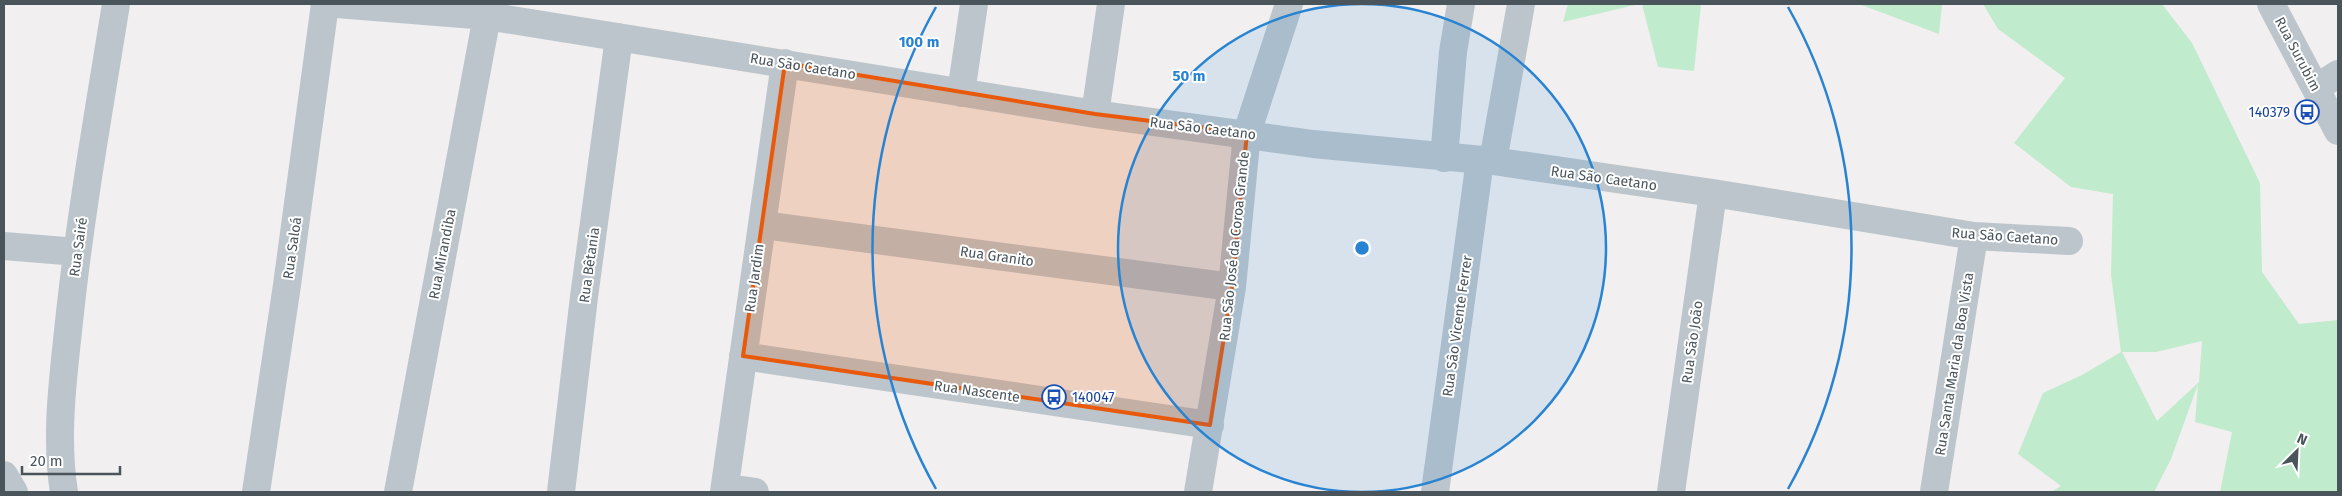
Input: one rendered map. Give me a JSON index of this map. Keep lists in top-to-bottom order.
{
  "streets": {
    "street": [
      "Rua Surubim",
      "Rua São Caetano",
      "Rua São José da Coroa Grande",
      "Rua Sairé",
      "Rua Saloá",
      "Rua Mirandiba",
      "Rua Granito",
      "Rua Bêtania",
      "Rua Jardim",
      "Rua Sâo Vicente Ferrer",
      "Rua São João",
      "Rua Santa Maria da Boa Vista",
      "Rua Nascente"
    ]
  },
  "crossings": [
    ["Rua São Caetano", "Rua São José da Coroa Grande"],
    ["Rua São Caetano", "Rua Mirandiba"],
    ["Rua São Caetano", "Rua Bêtania"],
    ["Rua São Caetano", "Rua Jardim"],
    ["Rua São Caetano", "Rua Sâo Vicente Ferrer"],
    ["Rua São Caetano", "Rua São João"],
    ["Rua São Caetano", "Rua Santa Maria da Boa Vista"],
    ["Rua São José da Coroa Grande", "Rua Granito"],
    ["Rua São José da Coroa Grande", "Rua Nascente"],
    ["Rua Granito", "Rua Jardim"],
    ["Rua Jardim", "Rua Nascente"]
  ],
  "places": {
    "bus stop": ["140379", "140047"]
  },
  "scale_bar": "20 m",
  "north": "top right",
  "rings": ["100 m", "50 m"]
}
